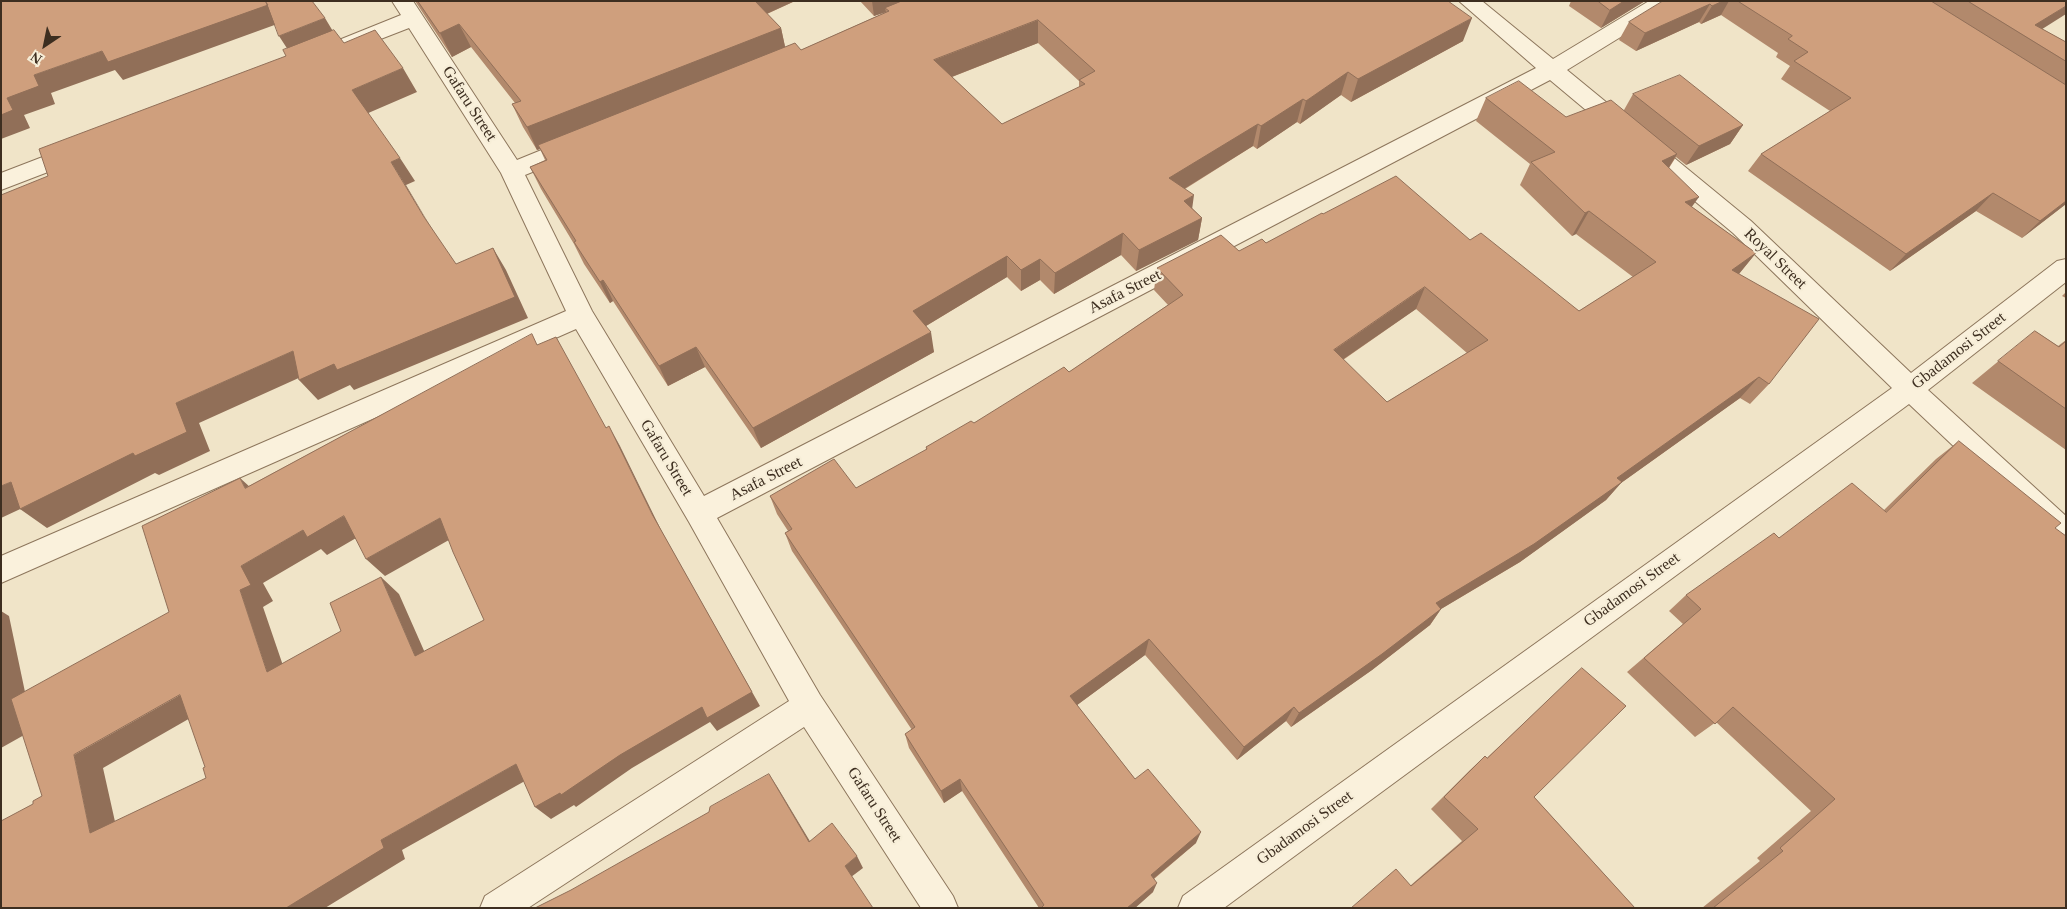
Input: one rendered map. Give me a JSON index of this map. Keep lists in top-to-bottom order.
{
  "streets": {
    "street": [
      "Gafaru Street",
      "Royal Street",
      "Asafa Street",
      "Gbadamosi Street"
    ]
  },
  "crossings": [
    ["Gafaru Street", "Asafa Street"],
    ["Royal Street", "Asafa Street"],
    ["Royal Street", "Gbadamosi Street"]
  ],
  "north": "bottom left"
}
